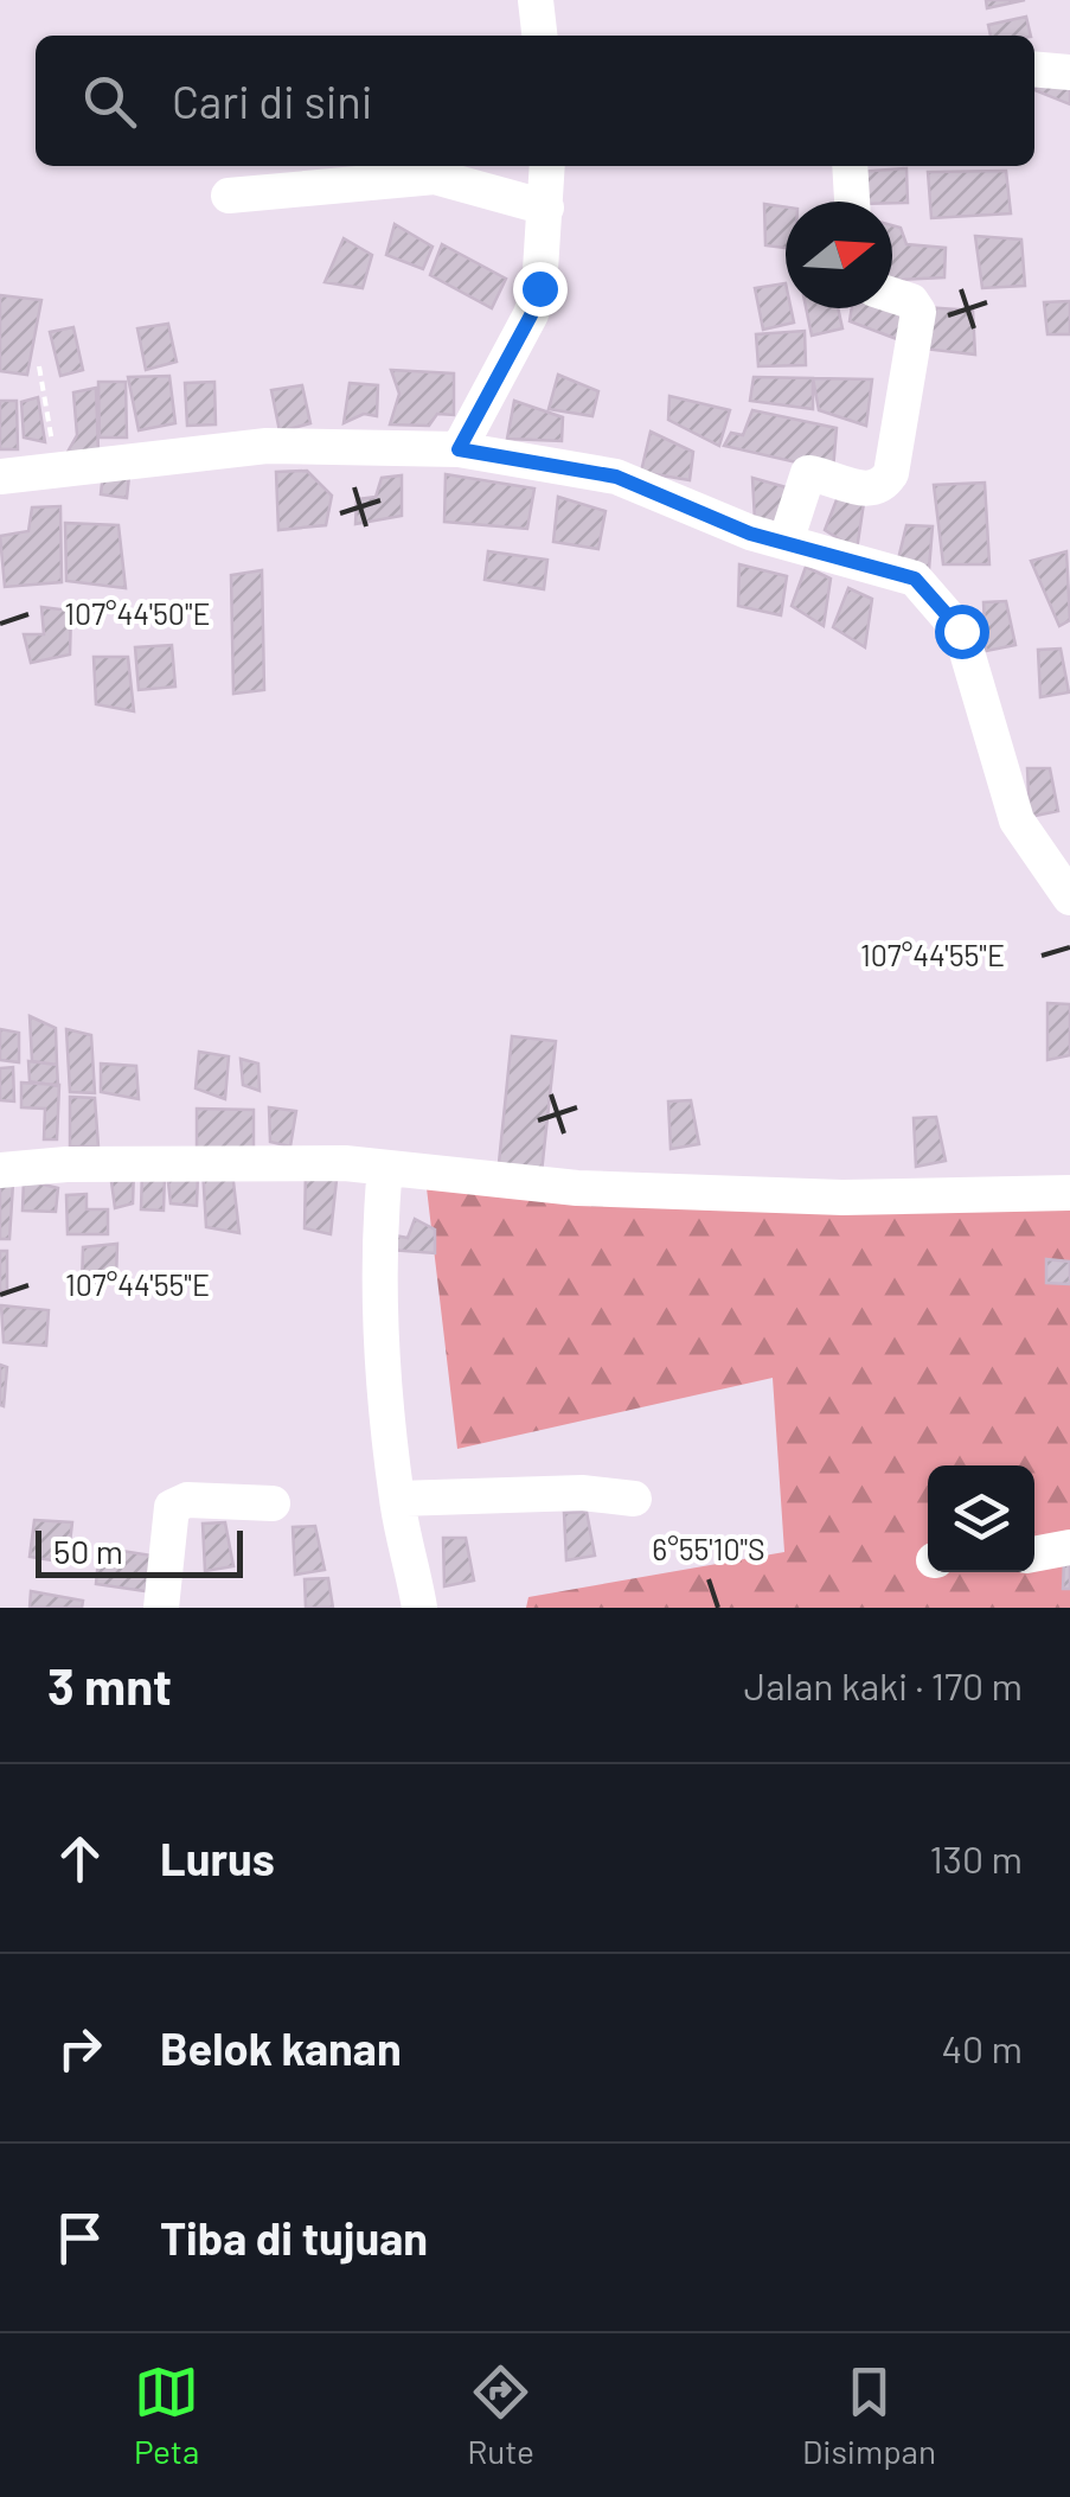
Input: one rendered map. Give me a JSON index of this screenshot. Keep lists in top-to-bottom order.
{
  "scale_bar": "50 m",
  "north": "right",
  "page": {
    "search": "Cari di sini",
    "scale": "50 m",
    "heading": ["3 mnt", "Jalan kaki · 170 m"],
    "list": [
      ["Lurus", "130 m"],
      ["Belok kanan", "40 m"],
      "Tiba di tujuan"
    ],
    "nav": ["Peta", "Rute", "Disimpan"]
  },
  "coordinates": ["107°44'50\"E", "107°44'55\"E", "6°55'10\"S"]
}
